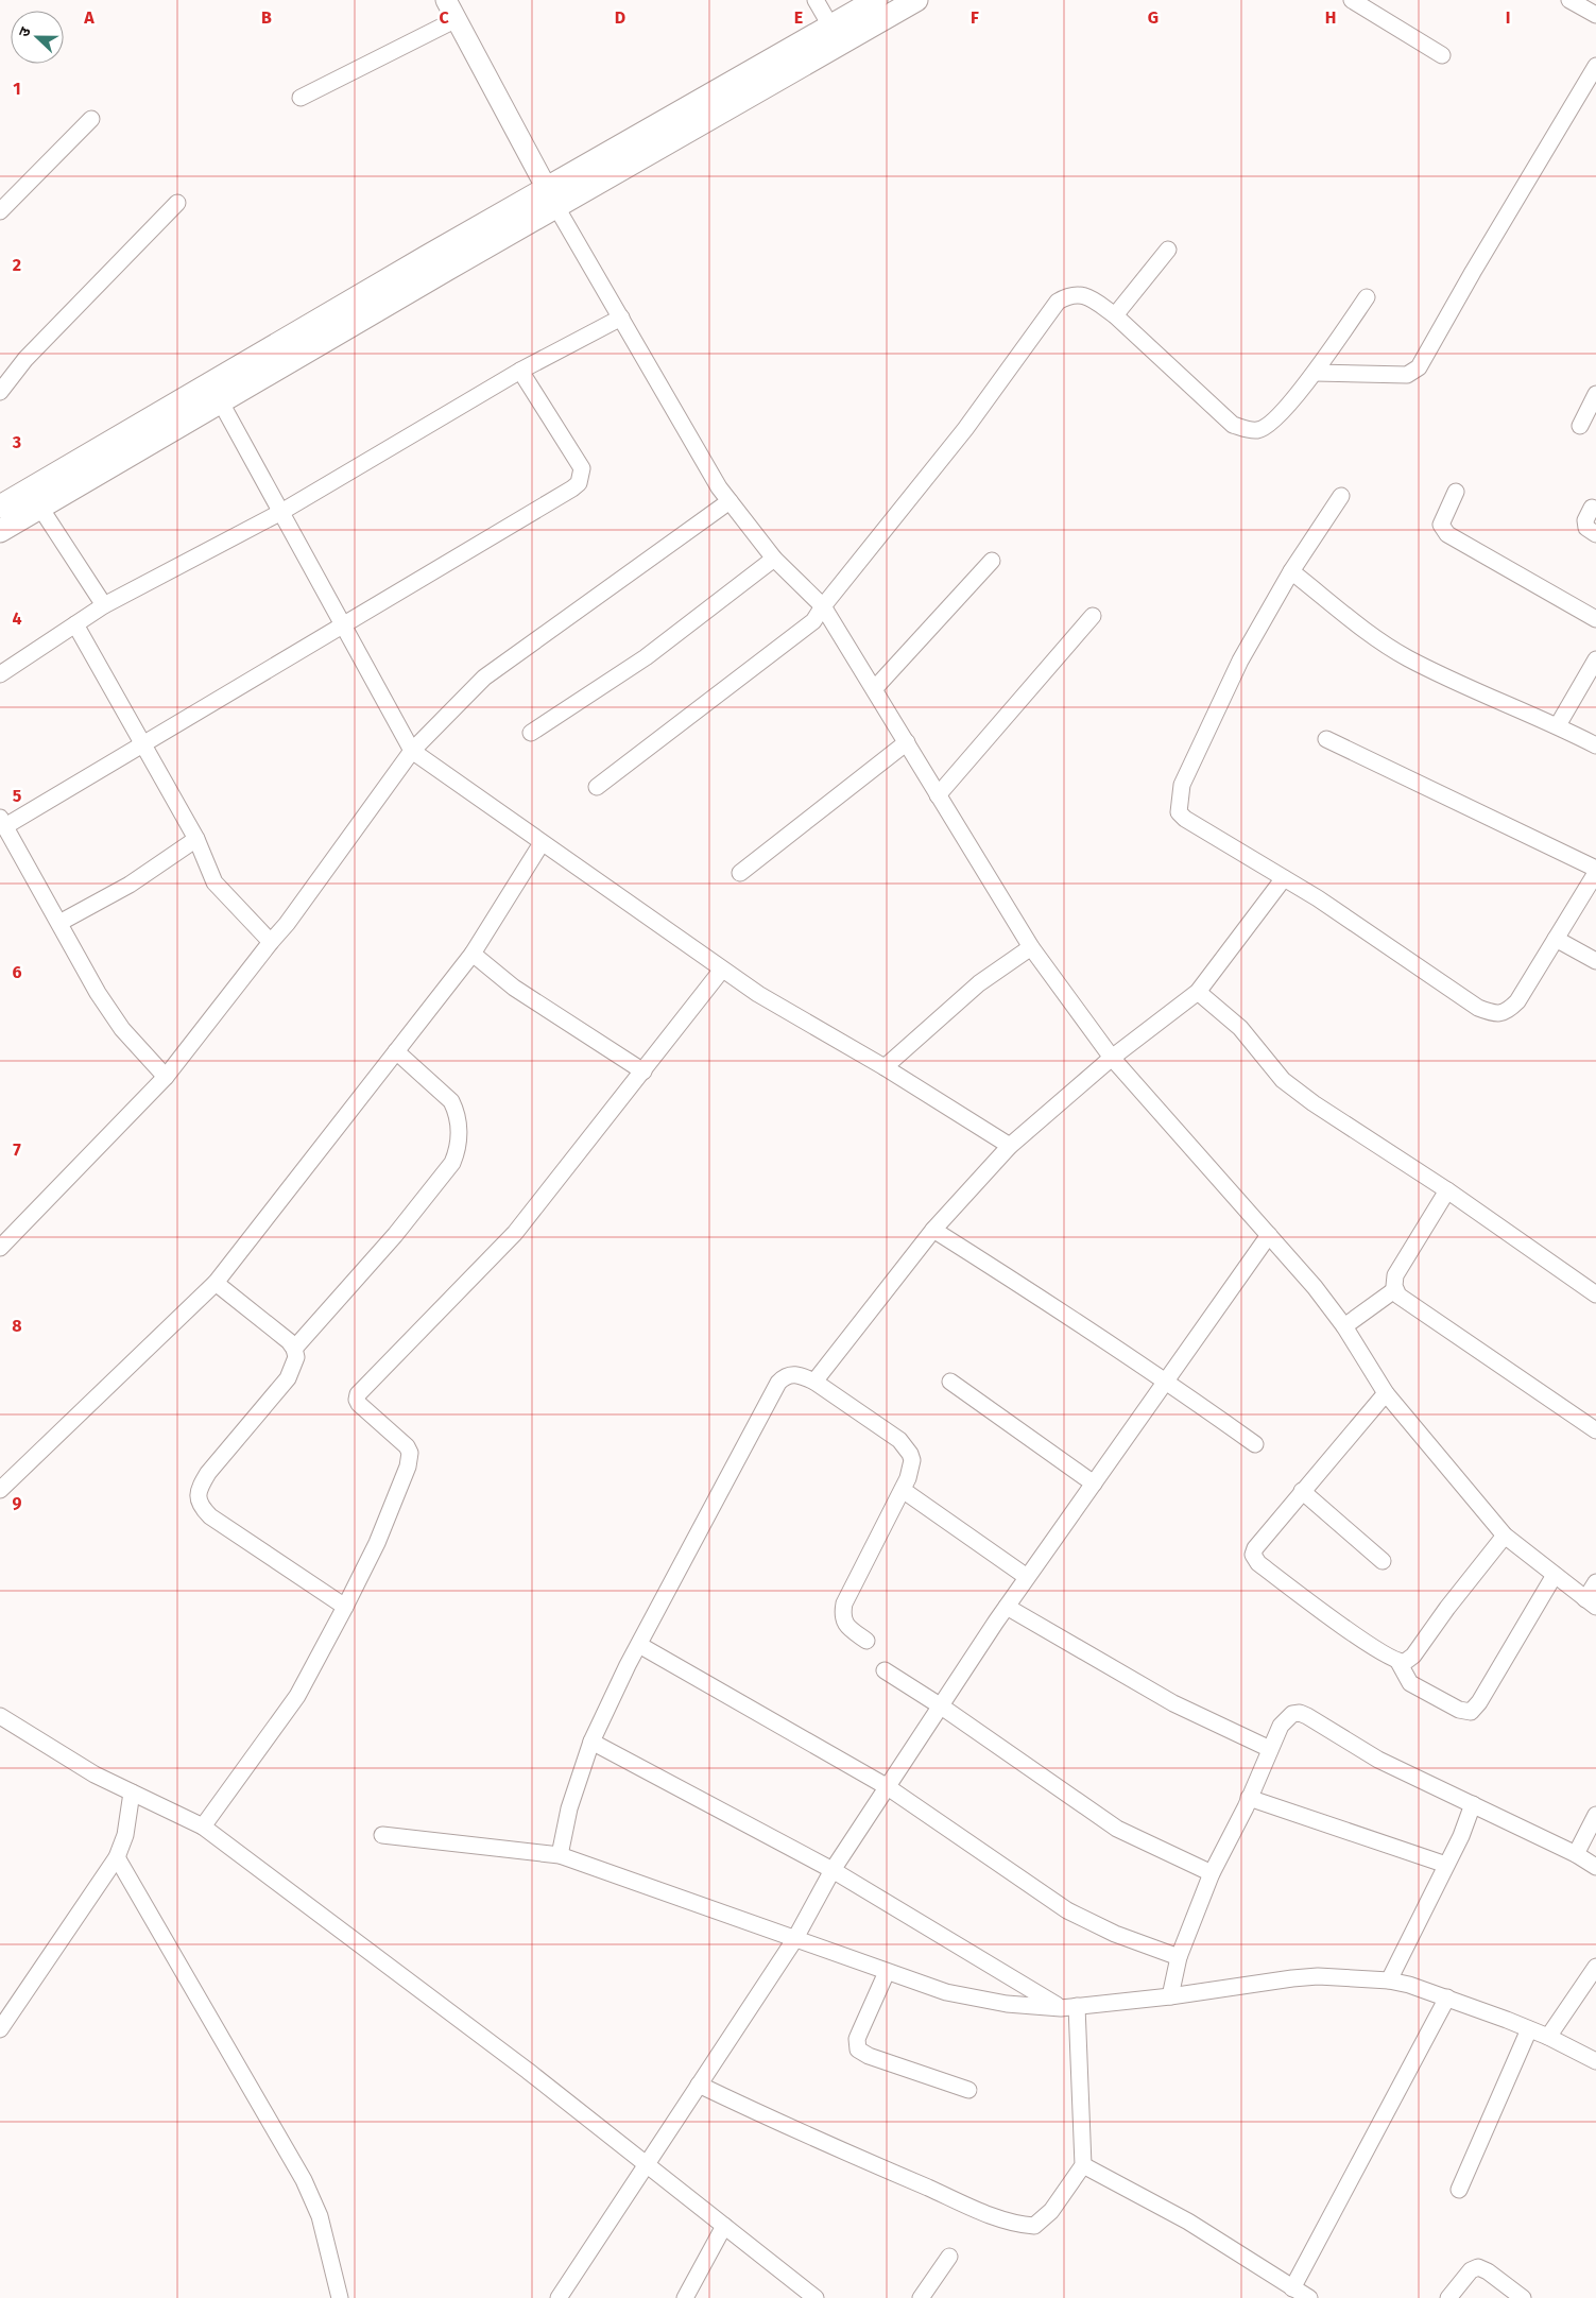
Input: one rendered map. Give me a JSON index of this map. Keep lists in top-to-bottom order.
{
  "north": "left",
  "grid": {
    "columns": [
      "A",
      "B",
      "C",
      "D",
      "E",
      "F",
      "G",
      "H",
      "I"
    ],
    "rows": [
      "1",
      "2",
      "3",
      "4",
      "5",
      "6",
      "7",
      "8",
      "9"
    ]
  }
}
